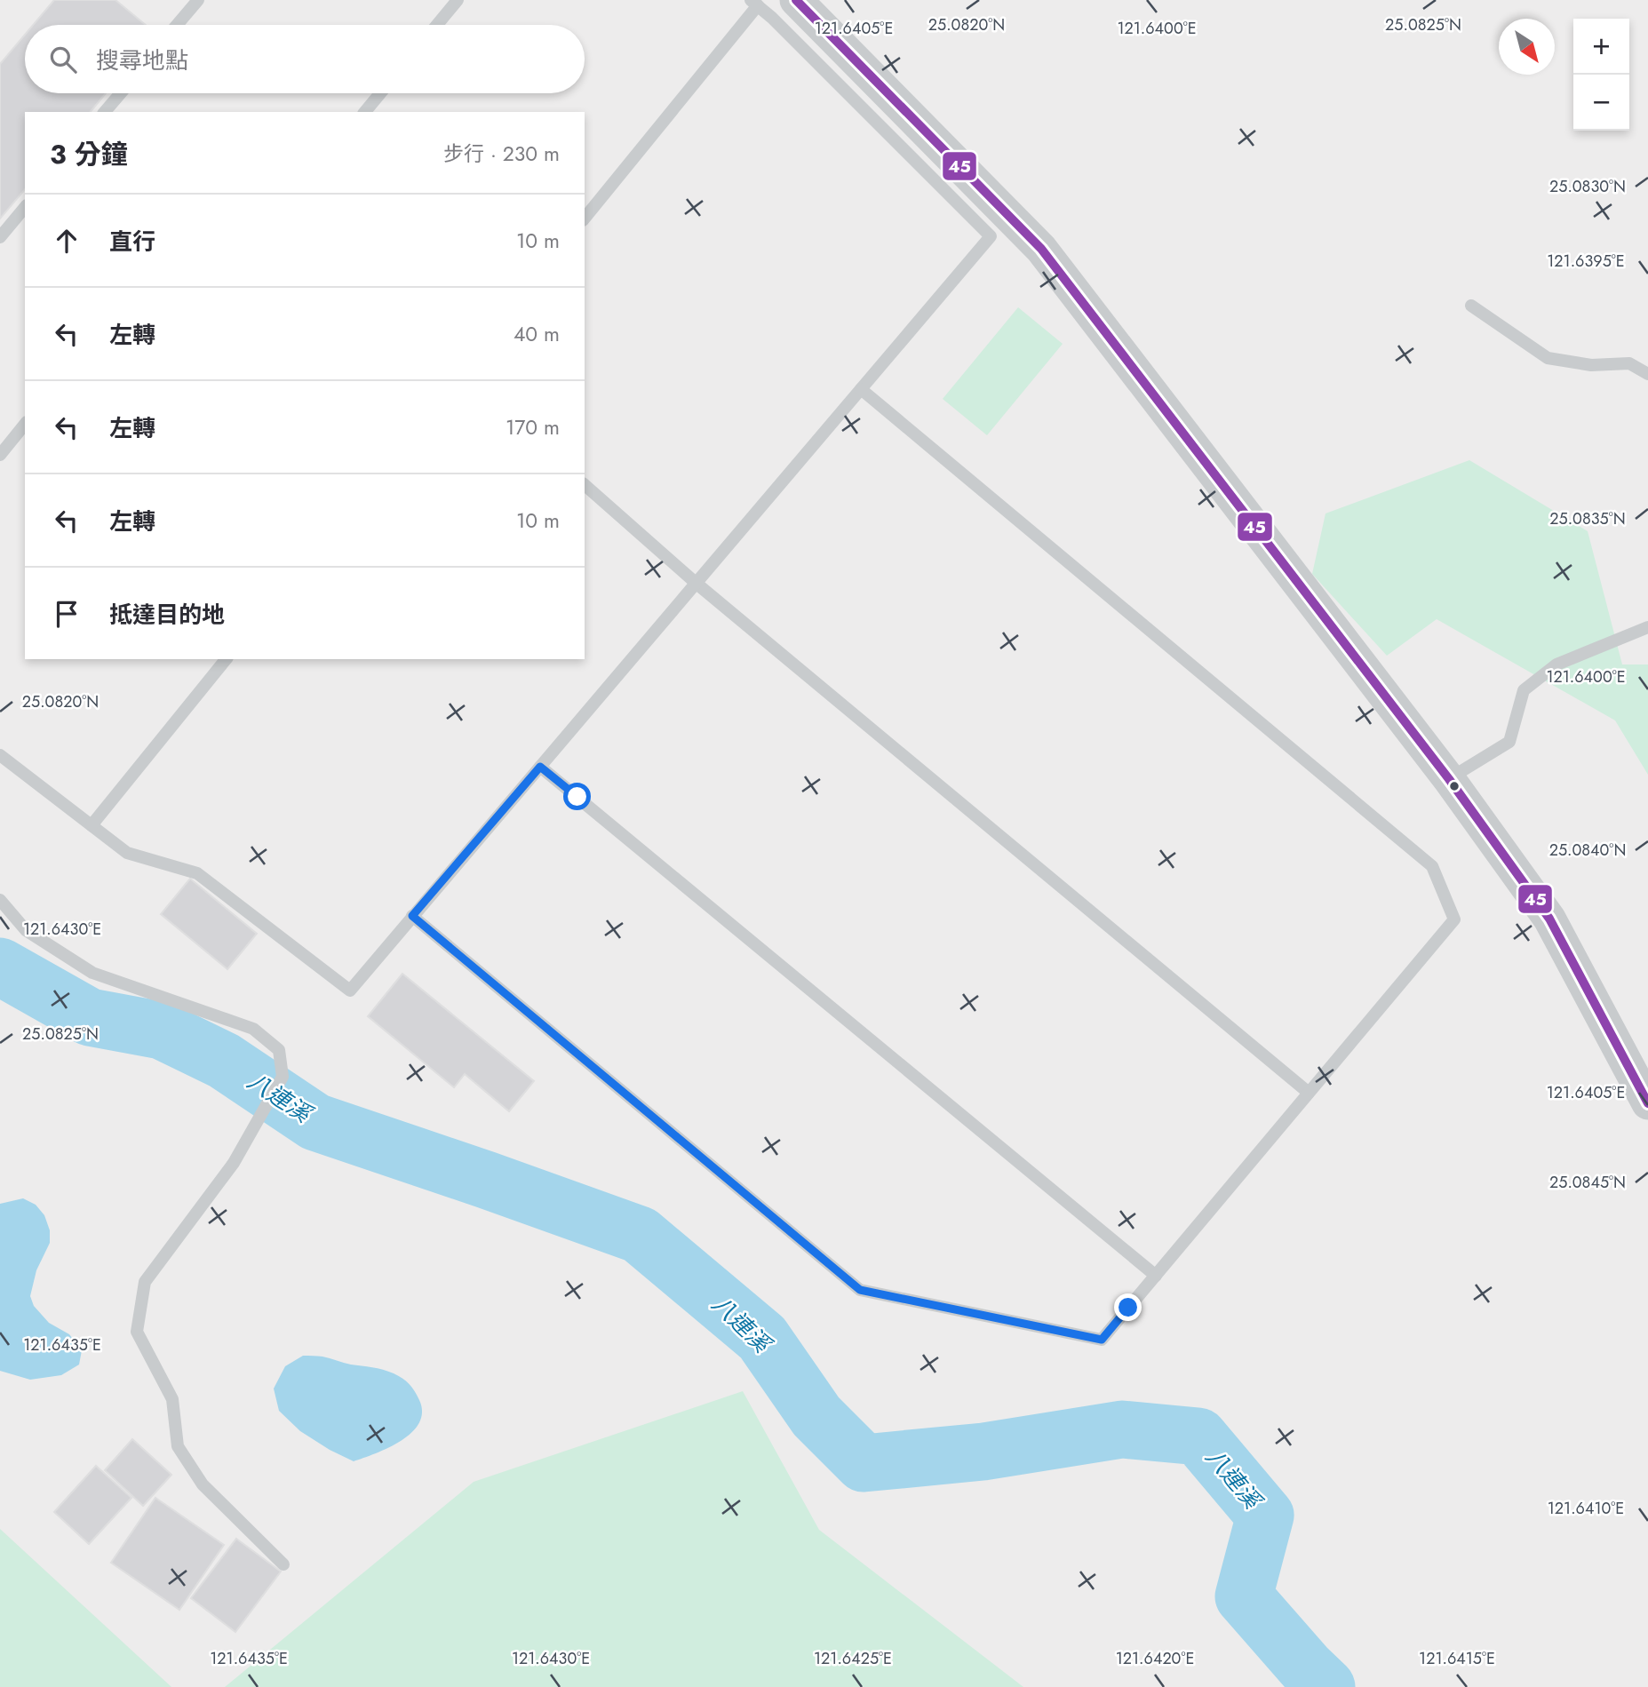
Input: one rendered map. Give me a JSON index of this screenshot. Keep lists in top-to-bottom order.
{
  "water": ["八連溪"],
  "lines": ["transit line 45"],
  "north": "bottom right",
  "page": {
    "map_buttons": ["+", "−"],
    "search": "搜尋地點",
    "heading": ["3 分鐘", "步行 · 230 m"],
    "list": [
      ["直行", "10 m"],
      ["左轉", "40 m"],
      ["左轉", "170 m"],
      ["左轉", "10 m"],
      "抵達目的地"
    ]
  },
  "coordinates": [
    "25.0820°N",
    "25.0825°N",
    "121.6405°E",
    "121.6400°E",
    "25.0830°N",
    "121.6395°E",
    "25.0835°N",
    "25.0840°N",
    "121.6430°E",
    "25.0845°N",
    "121.6435°E",
    "121.6410°E",
    "121.6425°E",
    "121.6420°E",
    "121.6415°E"
  ]
}
